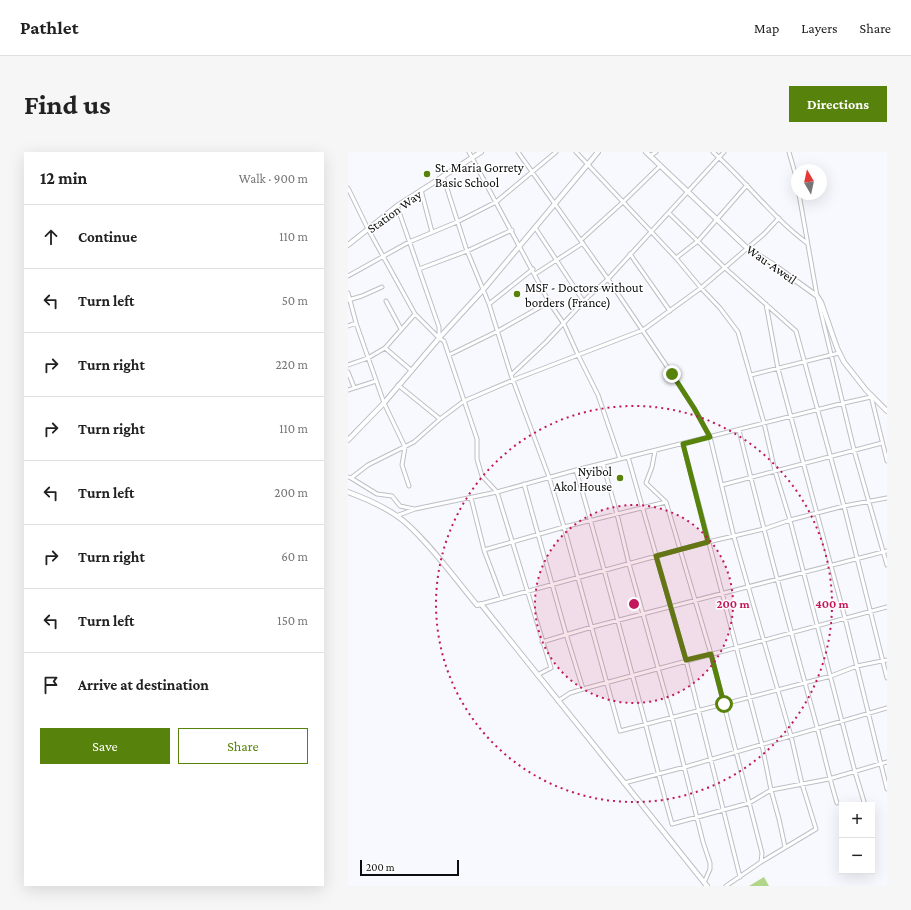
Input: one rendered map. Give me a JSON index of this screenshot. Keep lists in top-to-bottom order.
{
  "streets": {
    "street": ["Station Way", "Wau-Aweil"]
  },
  "places": ["St. Maria Gorrety Basic School", "MSF - Doctors without borders (France)", "Nyibol Akol House"],
  "scale_bar": "200 m",
  "north": "top",
  "page": {
    "header": "Pathlet",
    "nav": ["Map", "Layers", "Share"],
    "buttons": [
      "Directions",
      ["Save", "Share"]
    ],
    "title": "Find us",
    "heading": ["12 min", "Walk · 900 m"],
    "list": [
      ["Continue", "110 m"],
      ["Turn left", "50 m"],
      ["Turn right", "220 m"],
      ["Turn right", "110 m"],
      ["Turn left", "200 m"],
      ["Turn right", "60 m"],
      ["Turn left", "150 m"],
      "Arrive at destination"
    ],
    "map_buttons": ["+", "−"],
    "scale": "200 m"
  },
  "rings": ["200 m", "400 m"]
}
